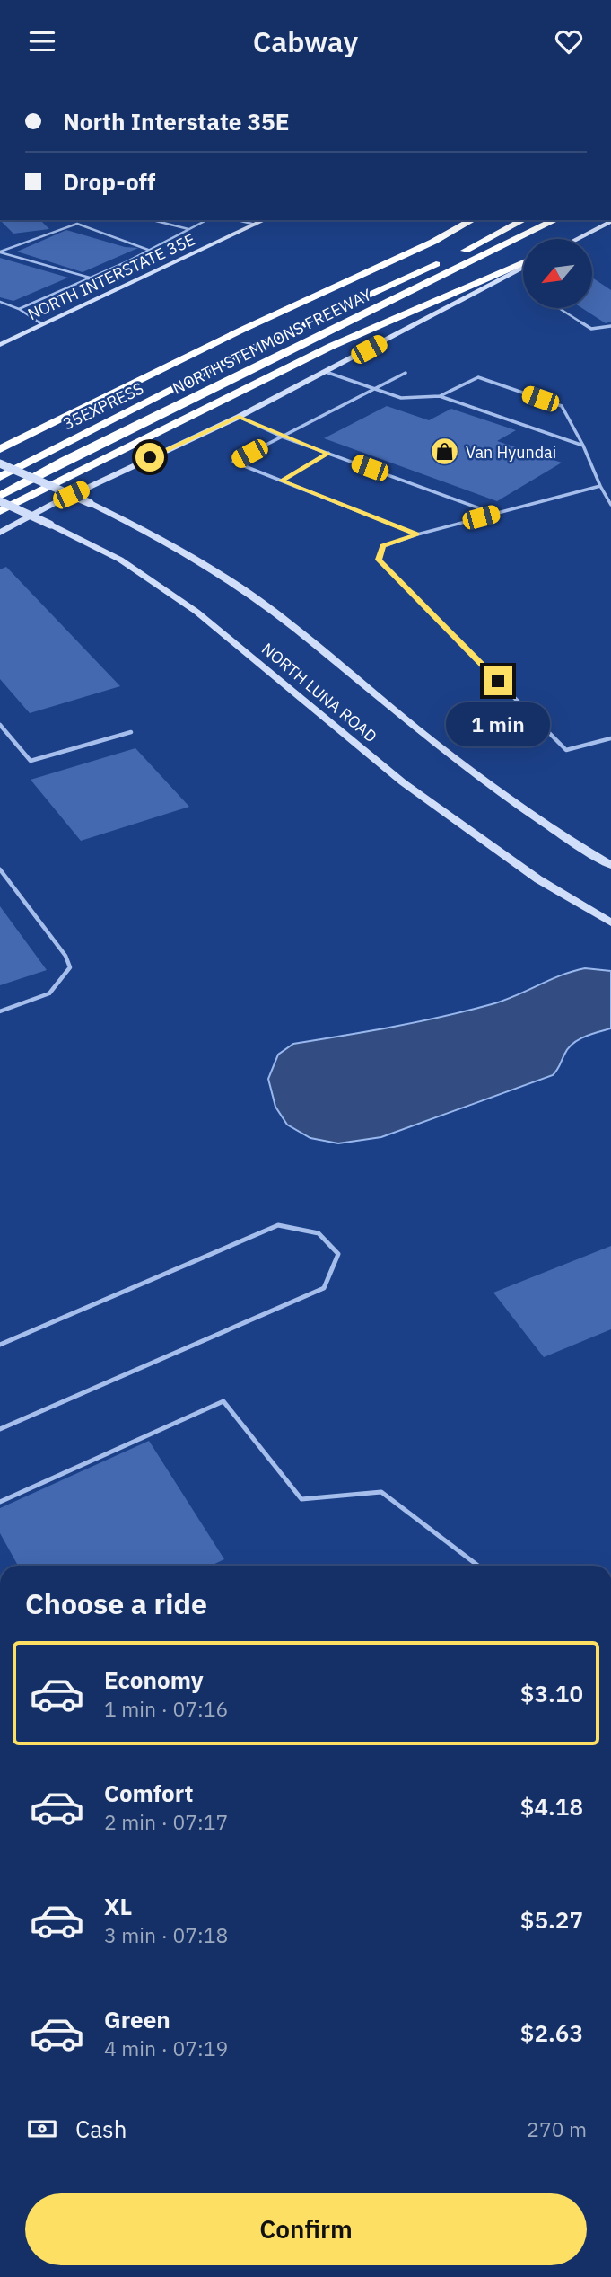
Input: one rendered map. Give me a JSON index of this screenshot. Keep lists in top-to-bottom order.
{
  "streets": {
    "highway": ["NORTH STEMMONS FREEWAY", "35EXPRESS"],
    "main road": ["NORTH INTERSTATE 35E", "NORTH LUNA ROAD"]
  },
  "places": {
    "shop": ["Van Hyundai"]
  },
  "north": "bottom left",
  "page": {
    "header": "Cabway",
    "banner": ["North Interstate 35E", "Drop-off"],
    "bubble": "1 min",
    "heading": "Choose a ride",
    "list": [
      {
        "name": "Economy",
        "note": "1 min · 07:16",
        "value": "$3.10"
      },
      {
        "name": "Comfort",
        "note": "2 min · 07:17",
        "value": "$4.18"
      },
      {
        "name": "XL",
        "note": "3 min · 07:18",
        "value": "$5.27"
      },
      {
        "name": "Green",
        "note": "4 min · 07:19",
        "value": "$2.63"
      }
    ],
    "pay": ["Cash", "270 m"],
    "buttons": "Confirm"
  }
}
